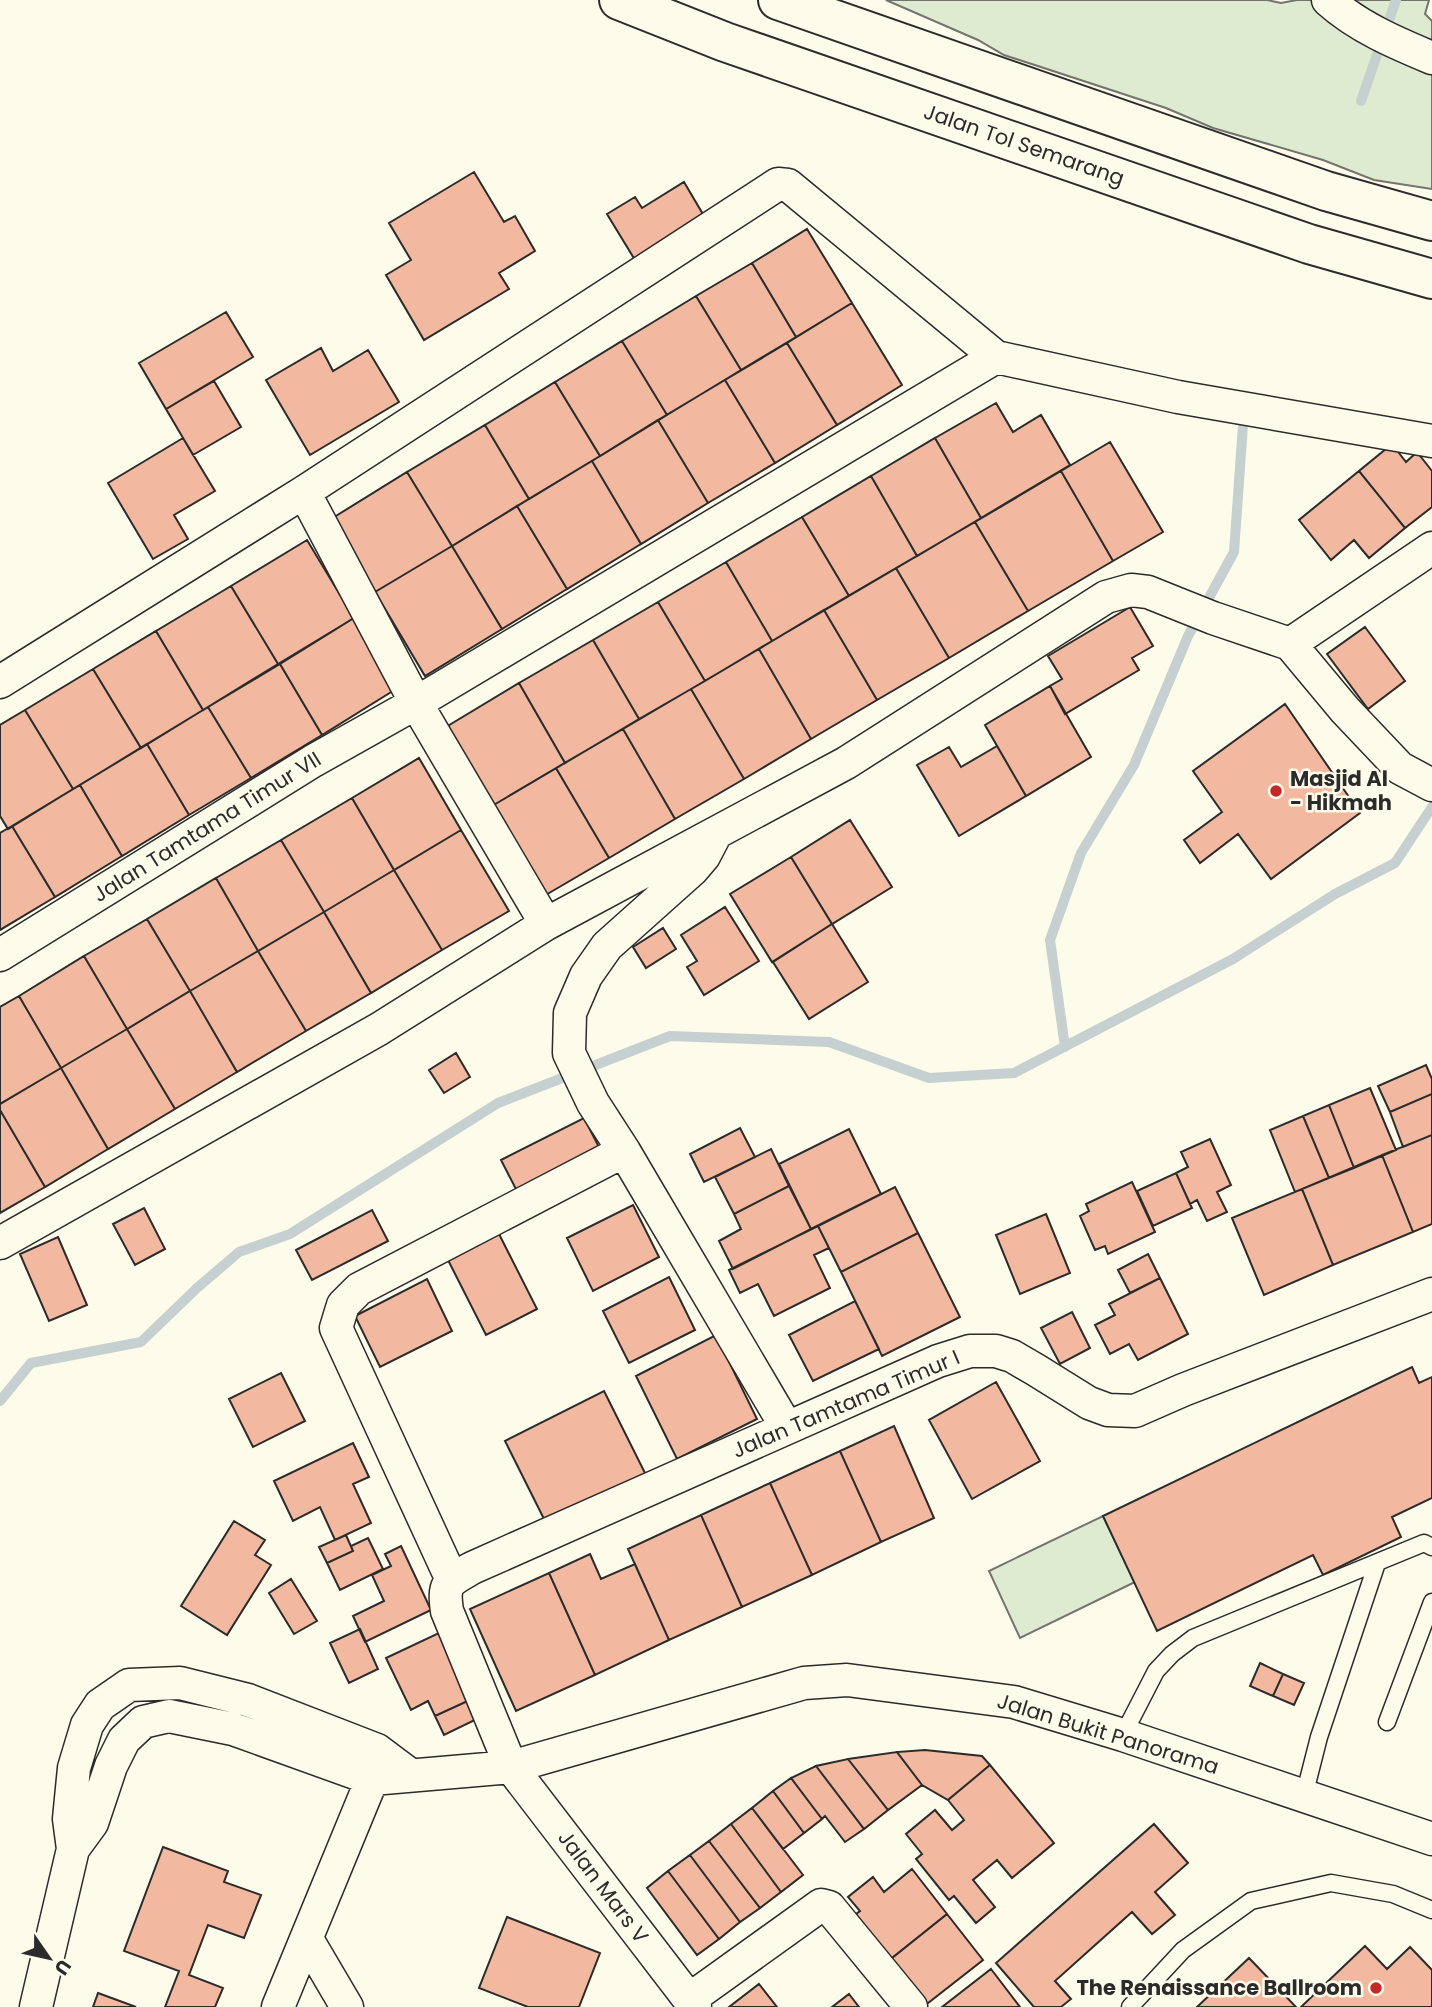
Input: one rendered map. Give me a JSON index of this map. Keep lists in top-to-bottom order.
{
  "streets": {
    "highway": ["Jalan Tol Semarang"],
    "street": [
      "Jalan Tamtama Timur VII",
      "Jalan Tamtama Timur I",
      "Jalan Bukit Panorama",
      "Jalan Mars V"
    ]
  },
  "crossings": [
    ["Jalan Bukit Panorama", "Jalan Mars V"]
  ],
  "places": ["Masjid Al - Hikmah", "The Renaissance Ballroom"],
  "north": "bottom right"
}
